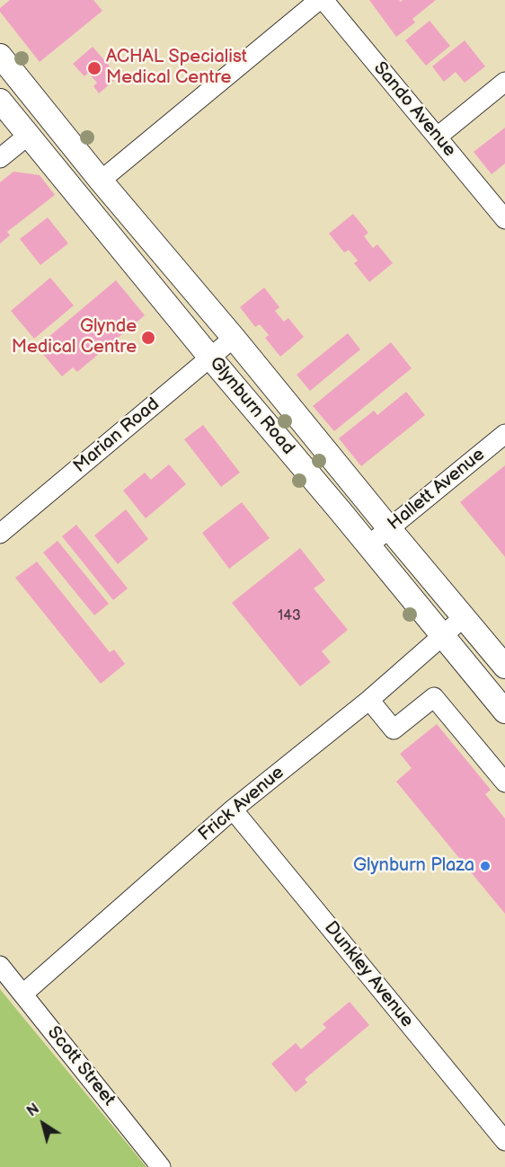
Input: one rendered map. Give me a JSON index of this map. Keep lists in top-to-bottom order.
{
  "streets": {
    "main road": ["Glynburn Road"],
    "street": [
      "Sando Avenue",
      "Marian Road",
      "Hallett Avenue",
      "Frick Avenue",
      "Dunkley Avenue",
      "Scott Street"
    ]
  },
  "crossings": [
    ["Glynburn Road", "Marian Road"],
    ["Glynburn Road", "Hallett Avenue"],
    ["Glynburn Road", "Frick Avenue"],
    ["Frick Avenue", "Dunkley Avenue"],
    ["Frick Avenue", "Scott Street"]
  ],
  "places": ["ACHAL Specialist Medical Centre", "Glynde Medical Centre", "Glynburn Plaza"],
  "house_numbers": ["143"],
  "north": "top left"
}
